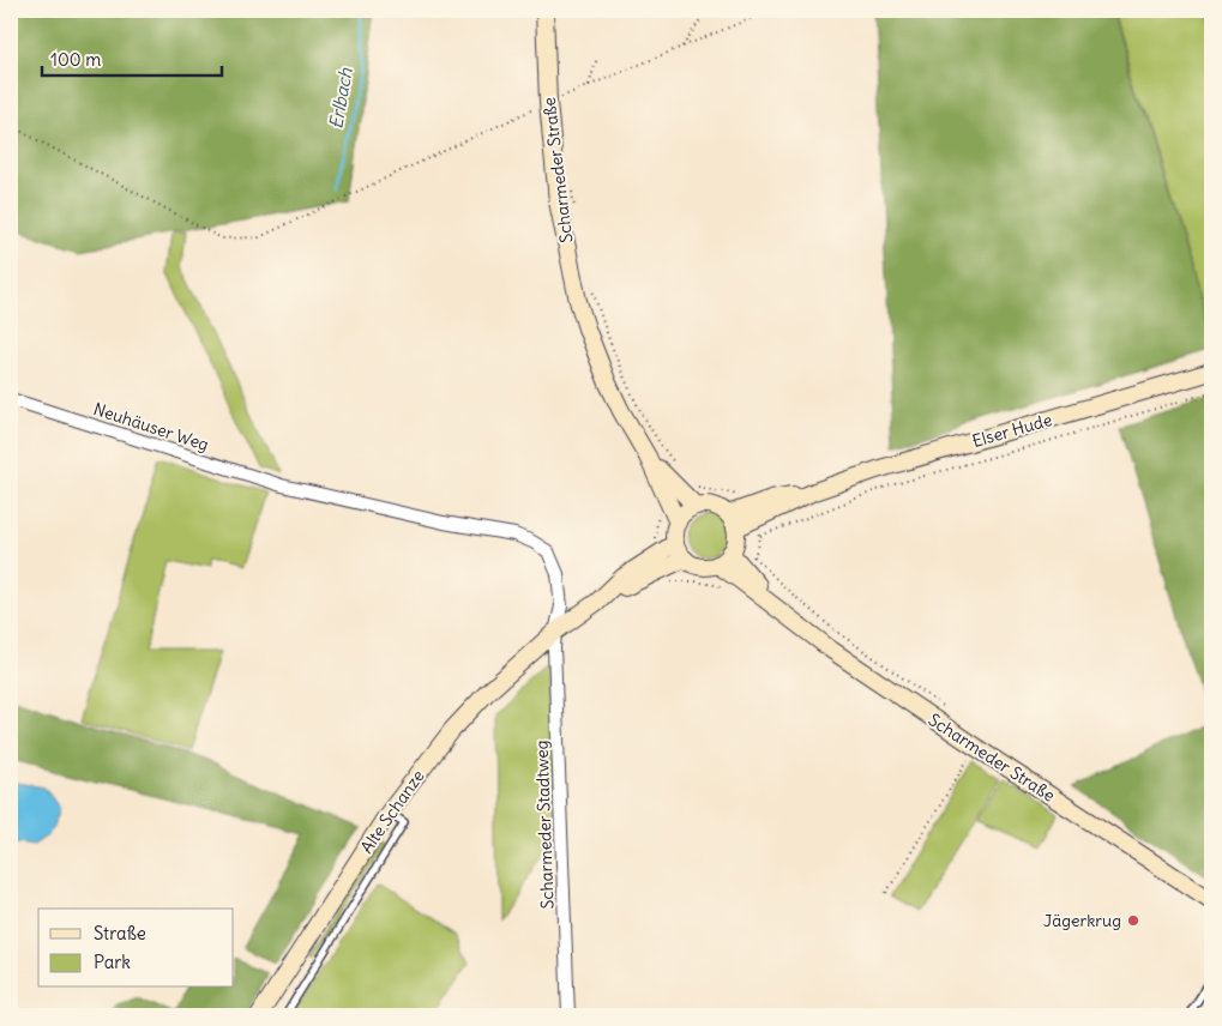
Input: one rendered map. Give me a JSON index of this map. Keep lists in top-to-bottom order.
{
  "streets": {
    "street": [
      "Scharmeder Straße",
      "Neuhäuser Weg",
      "Elser Hude",
      "Alte Schanze",
      "Scharmeder Stadtweg"
    ]
  },
  "crossings": [
    ["Scharmeder Straße", "Elser Hude"],
    ["Scharmeder Straße", "Alte Schanze"],
    ["Neuhäuser Weg", "Alte Schanze"],
    ["Neuhäuser Weg", "Scharmeder Stadtweg"],
    ["Elser Hude", "Alte Schanze"],
    ["Alte Schanze", "Scharmeder Stadtweg"]
  ],
  "water": ["Erlbach"],
  "places": ["Jägerkrug"],
  "legend": ["Straße", "Park"],
  "scale_bar": "100 m"
}
